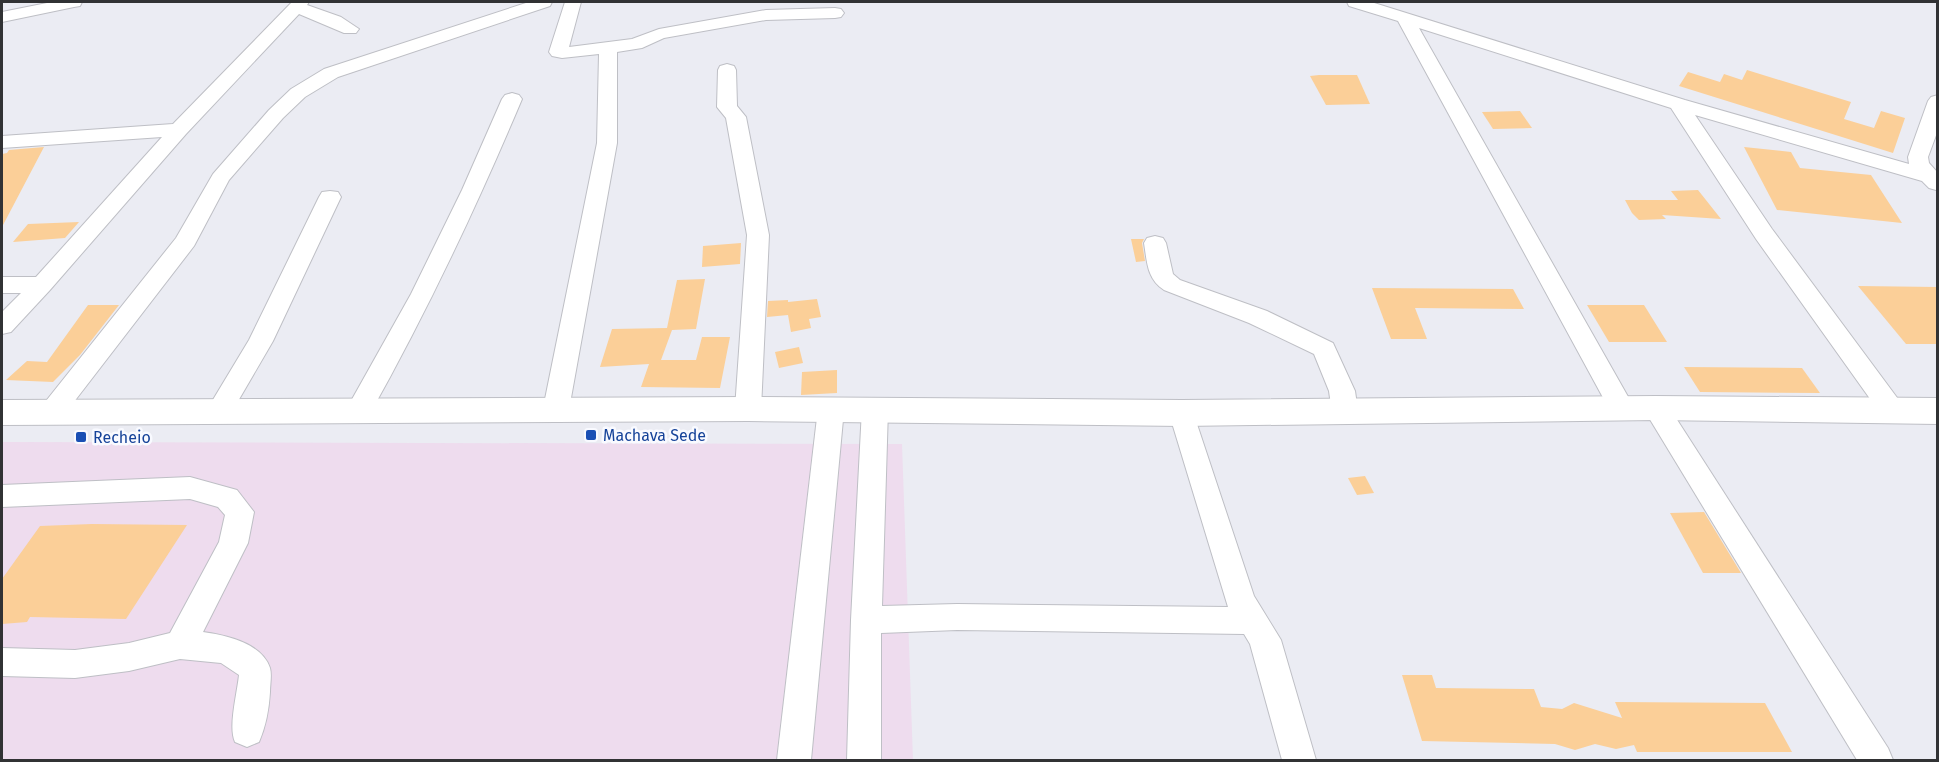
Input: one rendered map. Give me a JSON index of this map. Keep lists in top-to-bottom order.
{
  "places": {
    "transit": ["Machava Sede", "Recheio"]
  }
}
